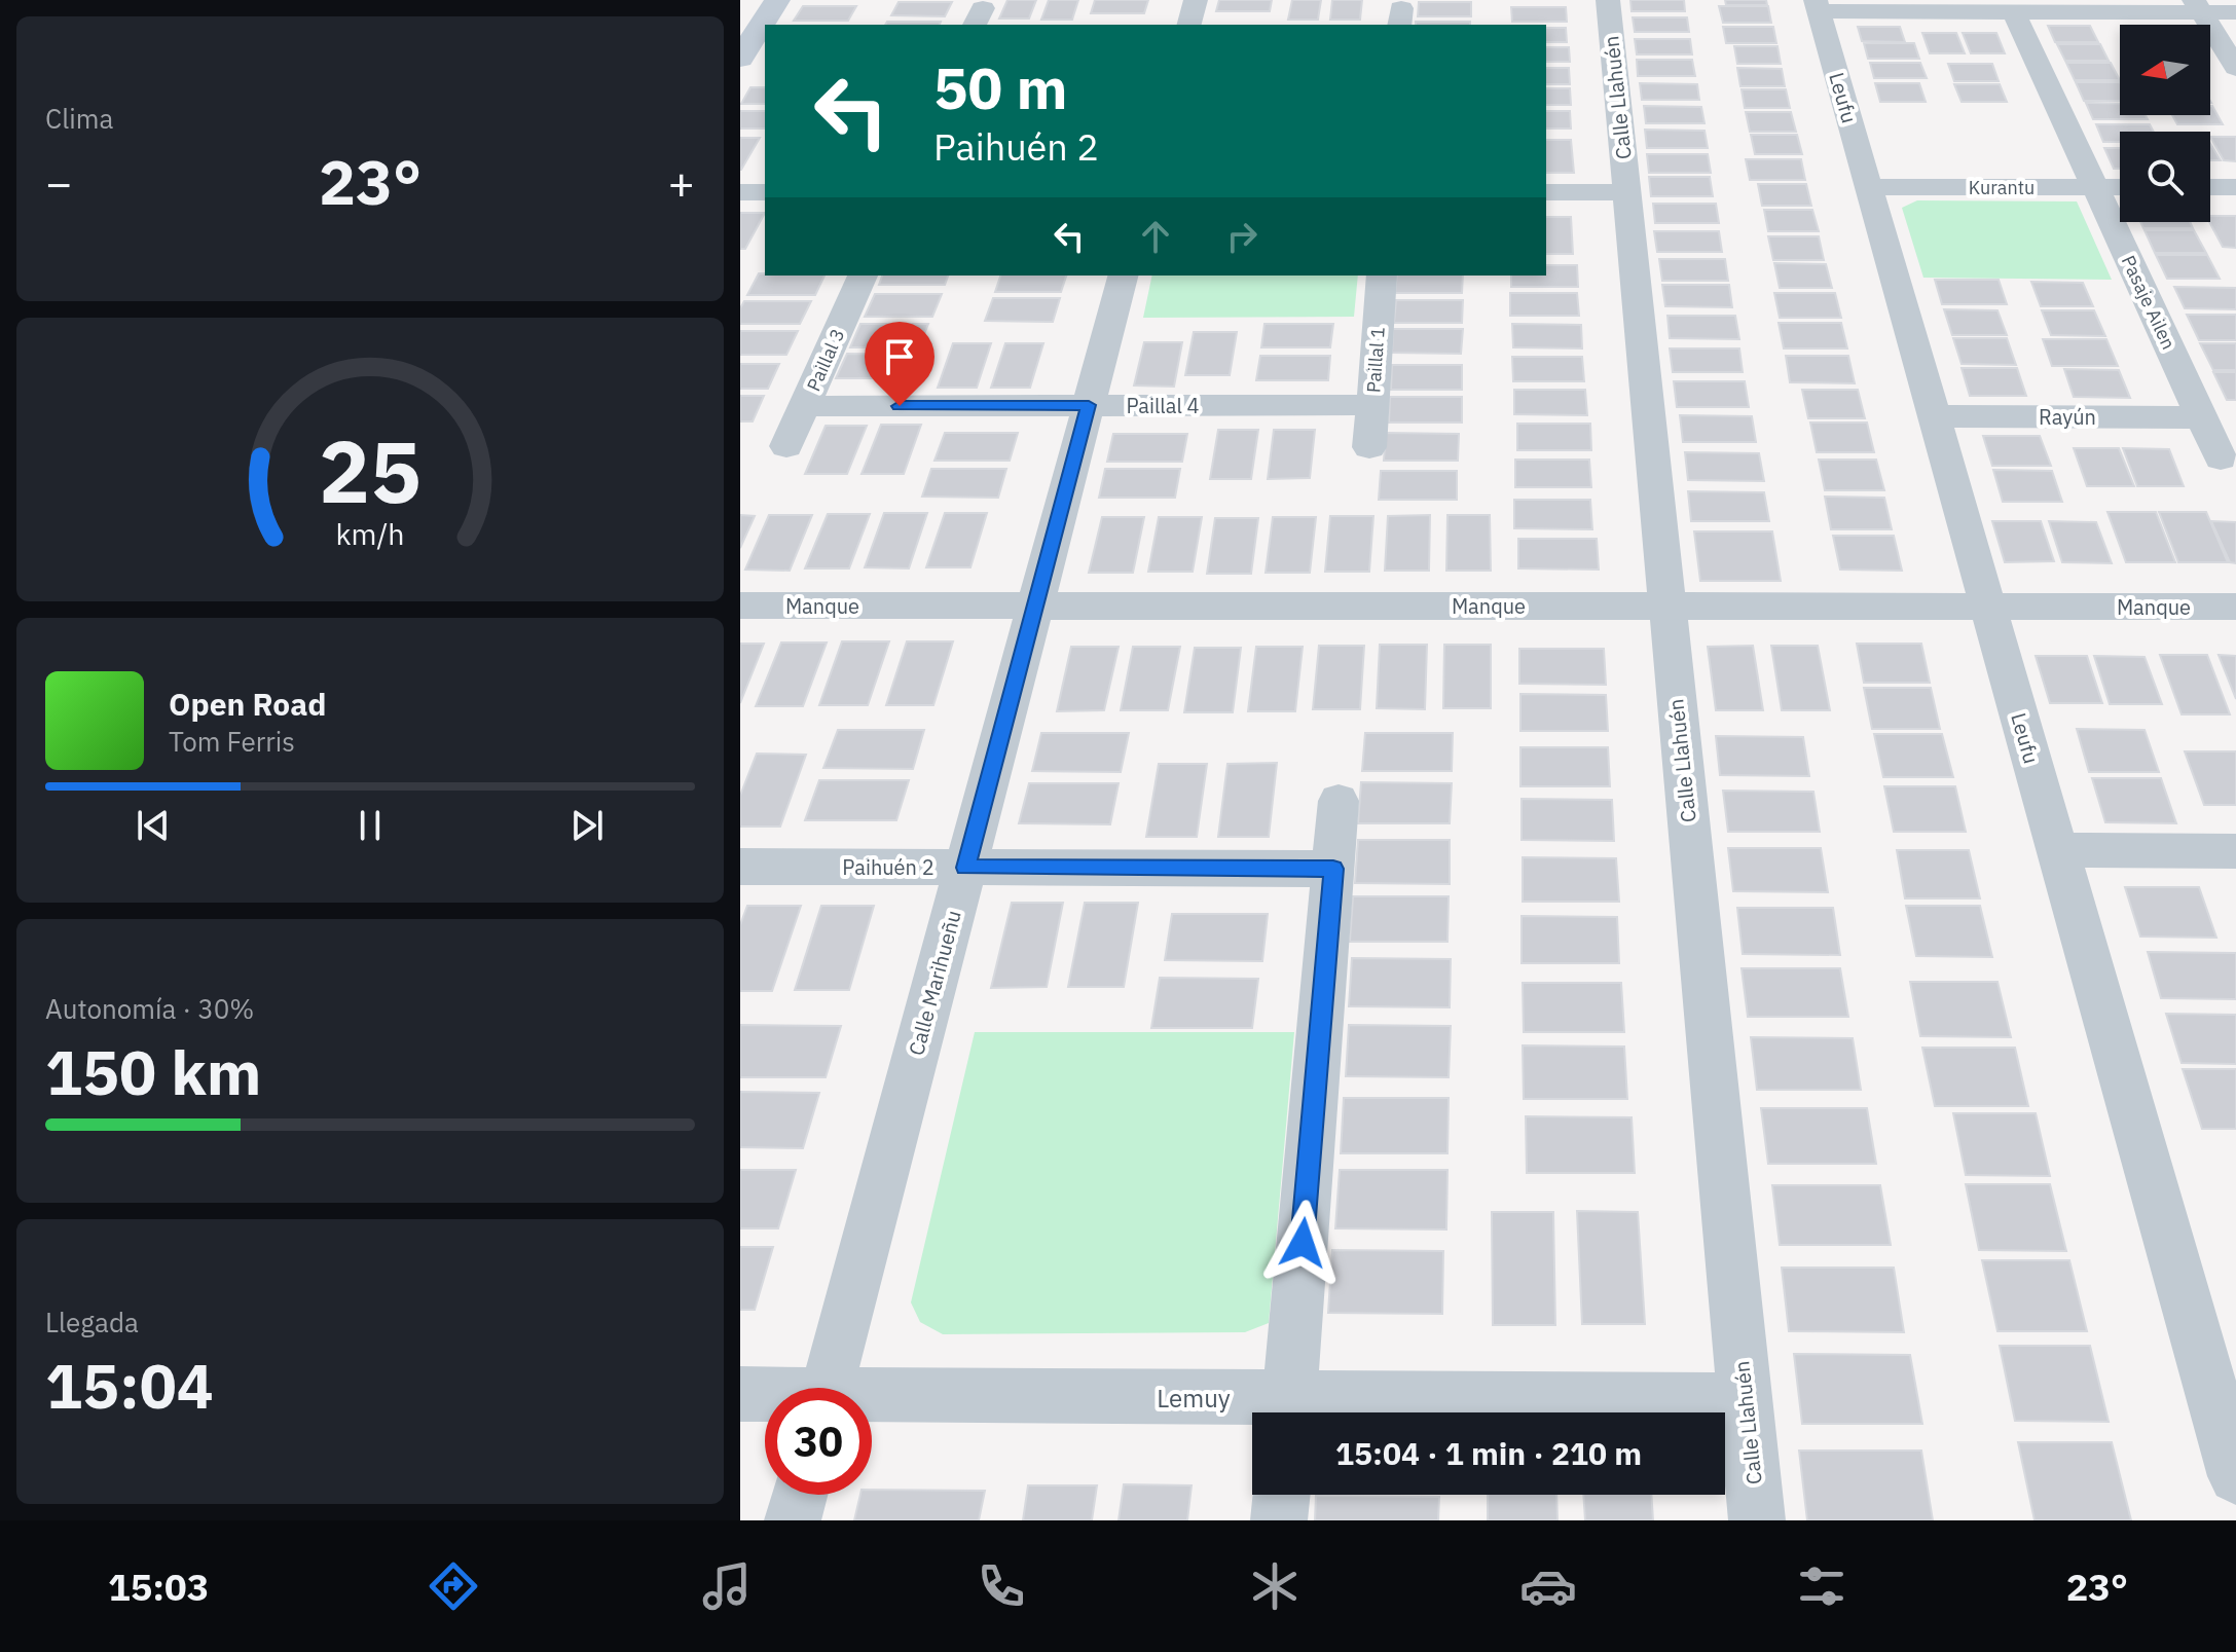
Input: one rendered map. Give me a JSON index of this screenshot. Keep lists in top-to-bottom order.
{
  "streets": {
    "street": [
      "Calle Llahuén",
      "Leufu",
      "Kurantu",
      "Pasaje Ailen",
      "Paillal 3",
      "Paillal 1",
      "Paillal 4",
      "Rayún",
      "Manque",
      "Paihuén 2",
      "Calle Marihueñu",
      "Lemuy"
    ]
  },
  "crossings": [
    ["Calle Llahuén", "Manque"],
    ["Calle Llahuén", "Lemuy"],
    ["Leufu", "Kurantu"],
    ["Leufu", "Rayún"],
    ["Leufu", "Manque"],
    ["Kurantu", "Pasaje Ailen"],
    ["Pasaje Ailen", "Rayún"],
    ["Paillal 3", "Paillal 4"],
    ["Paillal 1", "Paillal 4"],
    ["Paillal 4", "Calle Marihueñu"],
    ["Manque", "Calle Marihueñu"],
    ["Paihuén 2", "Calle Marihueñu"]
  ],
  "north": "left",
  "page": {
    "tile": [
      "Clima",
      ["Autonomía · 30%", "150 km"],
      ["Llegada", "15:04"]
    ],
    "turn": ["50 m", "Paihuén 2"],
    "heat": ["−", "23°", "+"],
    "song": ["Open Road", "Tom Ferris"],
    "limit": "30",
    "trip": "15:04 · 1 min · 210 m",
    "tabs": ["15:03", "23°"],
    "gauge": ["25", "km/h"]
  }
}
